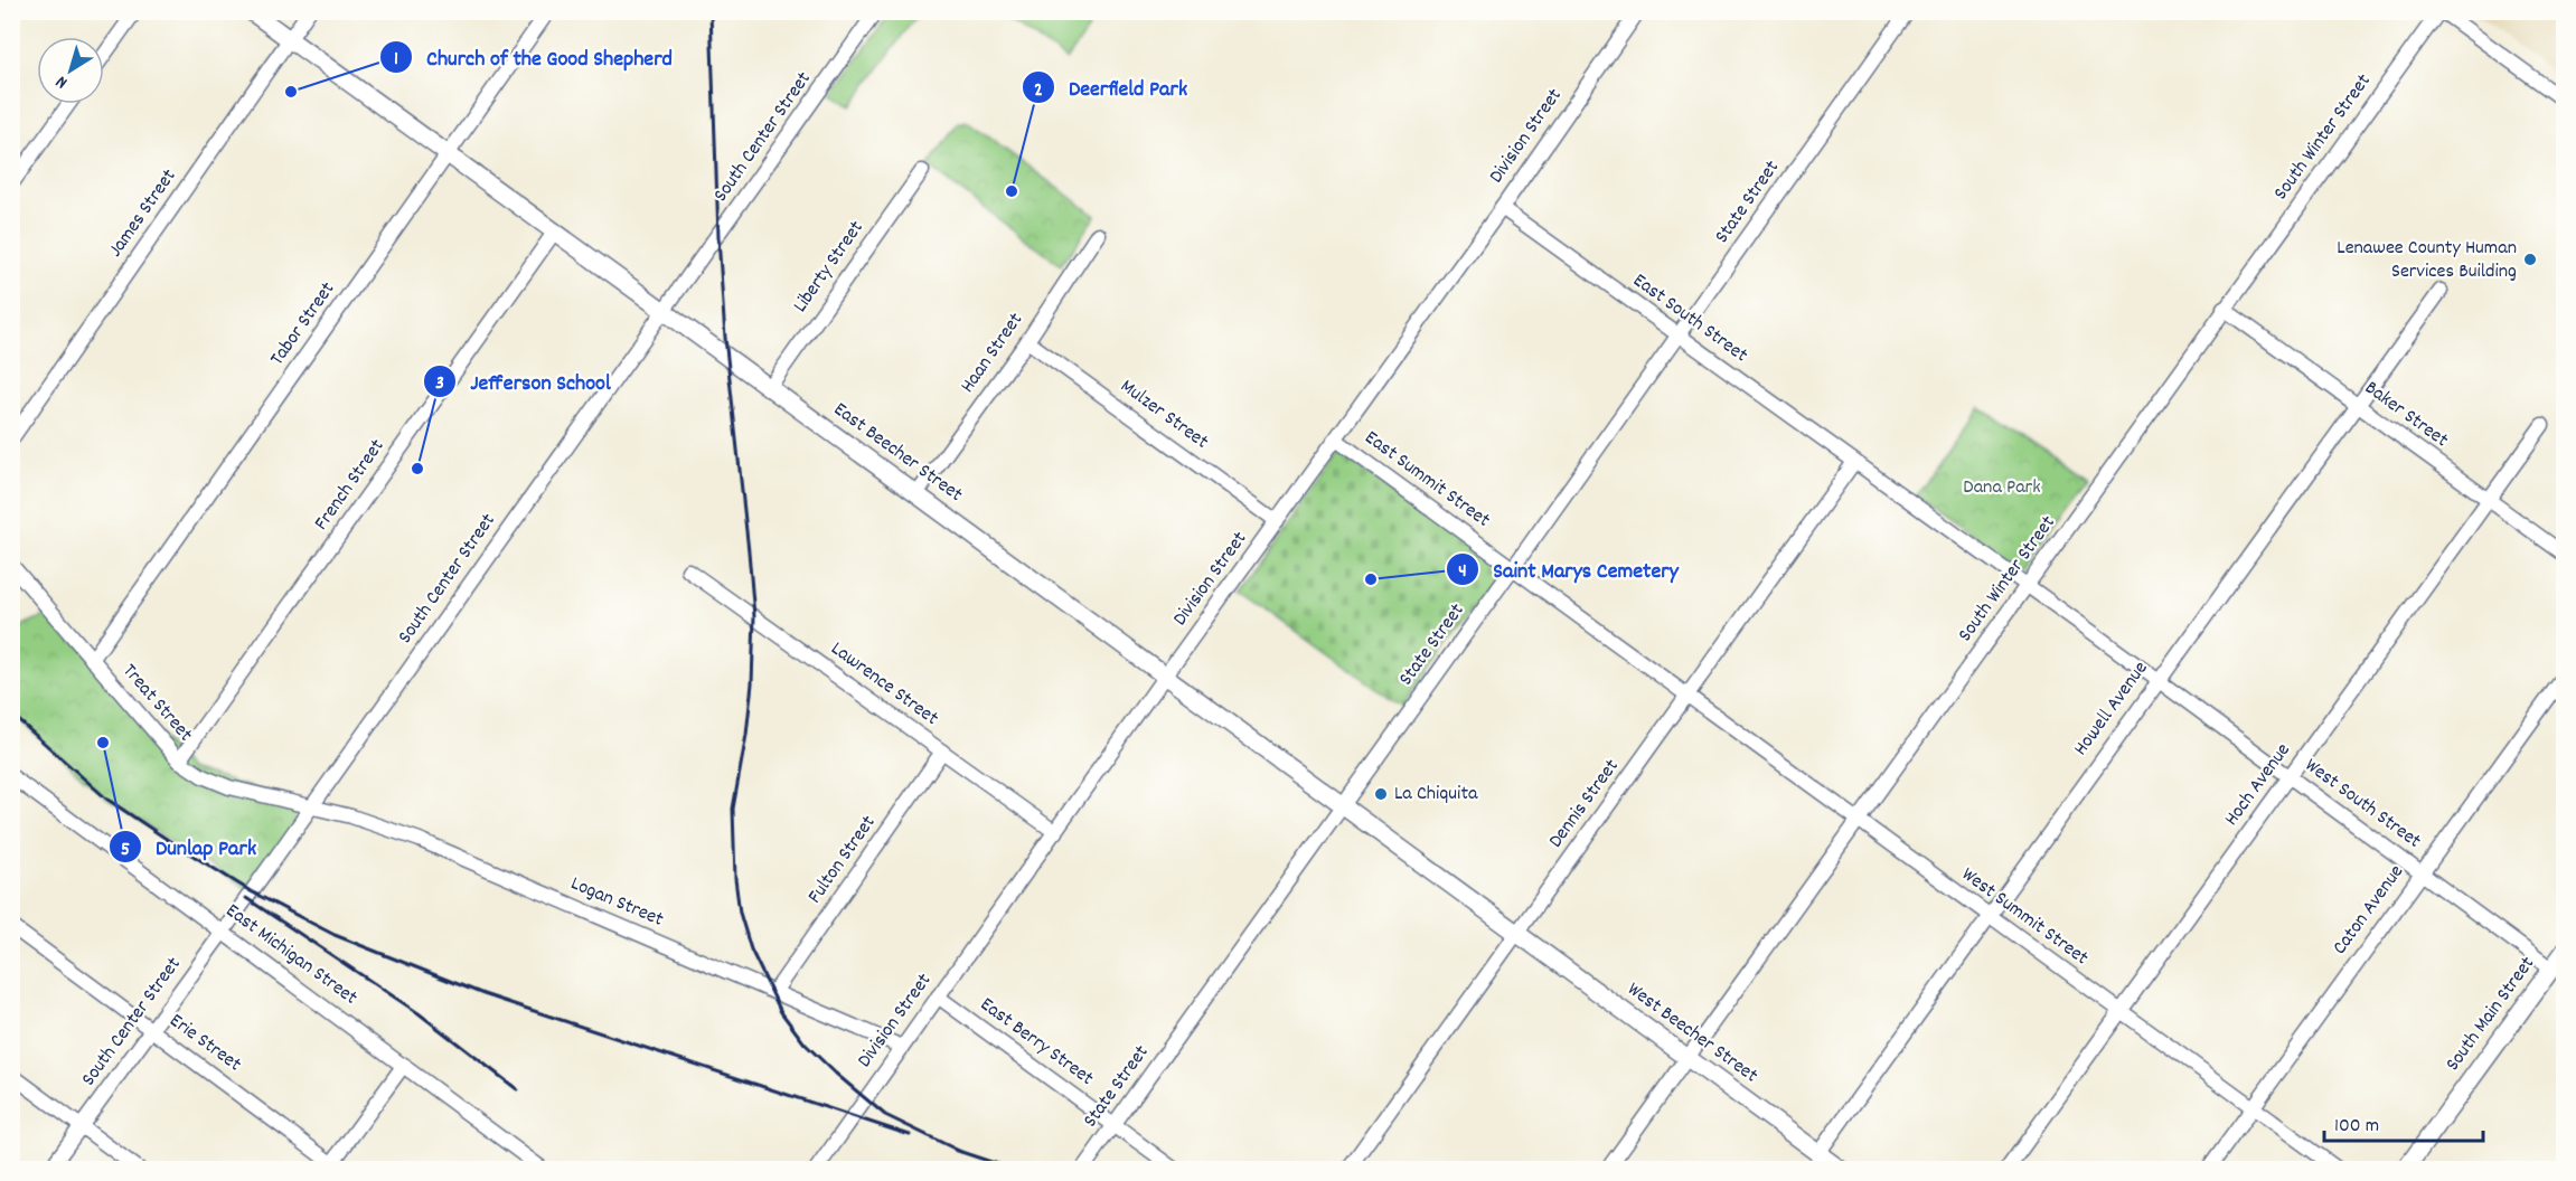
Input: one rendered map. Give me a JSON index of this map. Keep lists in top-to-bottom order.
{
  "streets": {
    "main road": ["East Beecher Street", "South Main Street", "West Beecher Street"],
    "street": [
      "Division Street",
      "South Center Street",
      "South Winter Street",
      "State Street",
      "James Street",
      "Liberty Street",
      "East South Street",
      "Tabor Street",
      "Haan Street",
      "Mulzer Street",
      "Baker Street",
      "East Summit Street",
      "French Street",
      "Lawrence Street",
      "Treat Street",
      "Howell Avenue",
      "Hoch Avenue",
      "Dennis Street",
      "West South Street",
      "Fulton Street",
      "Logan Street",
      "Caton Avenue",
      "West Summit Street",
      "East Michigan Street",
      "East Berry Street",
      "Erie Street"
    ]
  },
  "crossings": [
    ["Division Street", "East South Street"],
    ["Division Street", "Mulzer Street"],
    ["Division Street", "East Beecher Street"],
    ["Division Street", "East Summit Street"],
    ["Division Street", "Lawrence Street"],
    ["Division Street", "Logan Street"],
    ["Division Street", "East Berry Street"],
    ["South Center Street", "East Beecher Street"],
    ["South Center Street", "Treat Street"],
    ["South Center Street", "Logan Street"],
    ["South Center Street", "East Michigan Street"],
    ["South Center Street", "Erie Street"],
    ["South Winter Street", "Baker Street"],
    ["South Winter Street", "West South Street"],
    ["South Winter Street", "West Summit Street"],
    ["South Winter Street", "West Beecher Street"],
    ["State Street", "East South Street"],
    ["State Street", "East Beecher Street"],
    ["State Street", "East Summit Street"],
    ["State Street", "East Berry Street"],
    ["James Street", "East Beecher Street"],
    ["Liberty Street", "East Beecher Street"],
    ["East South Street", "Dennis Street"],
    ["East South Street", "West South Street"],
    ["Tabor Street", "East Beecher Street"],
    ["Tabor Street", "Treat Street"],
    ["Haan Street", "Mulzer Street"],
    ["Haan Street", "East Beecher Street"],
    ["Baker Street", "Howell Avenue"],
    ["Baker Street", "Hoch Avenue"],
    ["East Beecher Street", "French Street"],
    ["East Beecher Street", "Dennis Street"],
    ["East Beecher Street", "West Beecher Street"],
    ["East Summit Street", "Dennis Street"],
    ["East Summit Street", "West Summit Street"],
    ["French Street", "Treat Street"],
    ["Lawrence Street", "Fulton Street"],
    ["Treat Street", "Logan Street"],
    ["Howell Avenue", "West South Street"],
    ["Howell Avenue", "West Summit Street"],
    ["Howell Avenue", "West Beecher Street"],
    ["Hoch Avenue", "West South Street"],
    ["Hoch Avenue", "West Summit Street"],
    ["Dennis Street", "West South Street"],
    ["Dennis Street", "West Summit Street"],
    ["Dennis Street", "West Beecher Street"],
    ["West South Street", "Caton Avenue"],
    ["West South Street", "South Main Street"],
    ["Fulton Street", "Logan Street"],
    ["Caton Avenue", "West Summit Street"]
  ],
  "parks": ["Dana Park"],
  "places": [
    "Church of the Good Shepherd",
    "Deerfield Park",
    "Lenawee County Human Services Building",
    "Jefferson School",
    "Saint Marys Cemetery",
    "Dunlap Park",
    "La Chiquita"
  ],
  "scale_bar": "100 m",
  "north": "bottom left"
}
